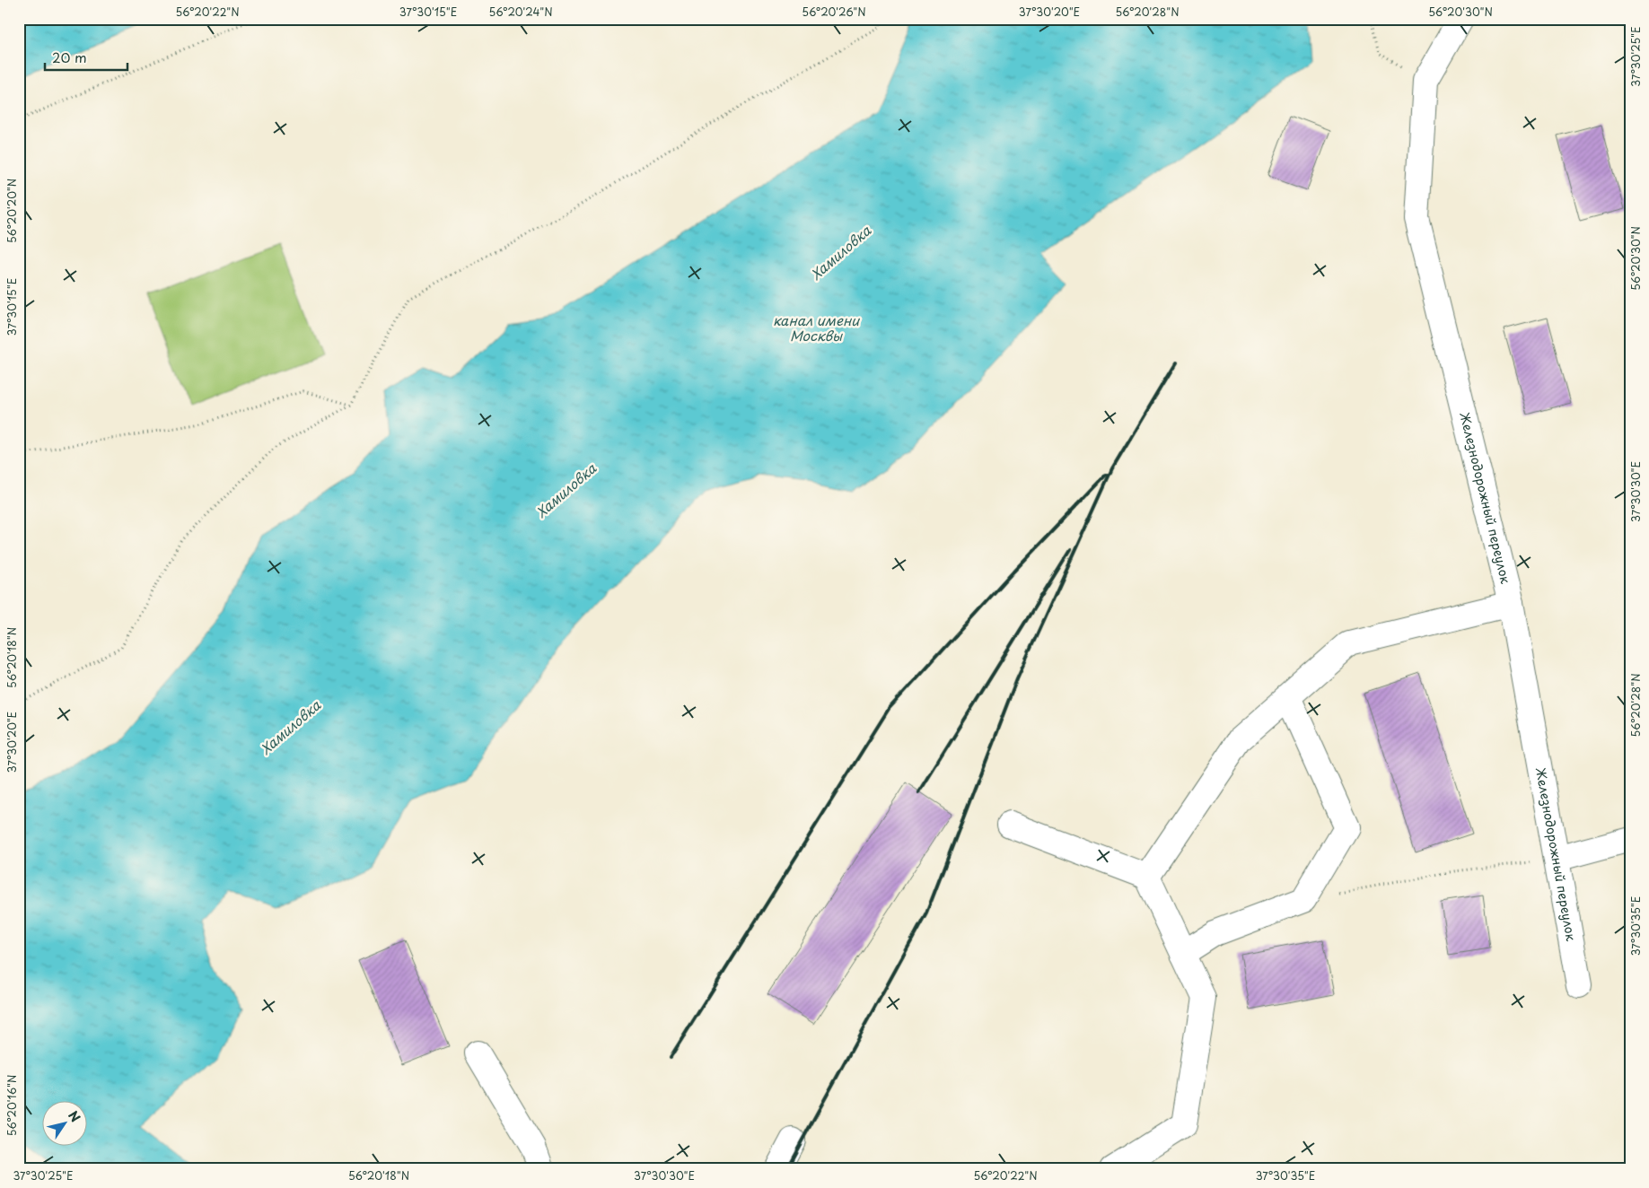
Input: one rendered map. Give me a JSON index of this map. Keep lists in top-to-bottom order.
{
  "streets": {
    "street": ["Железнодорожный переулок"]
  },
  "water": ["Хамиловка", "канал имени Москвы"],
  "scale_bar": "20 m",
  "north": "top right",
  "coordinates": [
    "56°20'22\"N",
    "37°30'15\"E",
    "56°20'24\"N",
    "56°20'26\"N",
    "37°30'20\"E",
    "56°20'28\"N",
    "56°20'30\"N",
    "37°30'25\"E",
    "56°20'20\"N",
    "37°30'30\"E",
    "56°20'18\"N",
    "37°30'35\"E",
    "56°20'16\"N"
  ]
}
